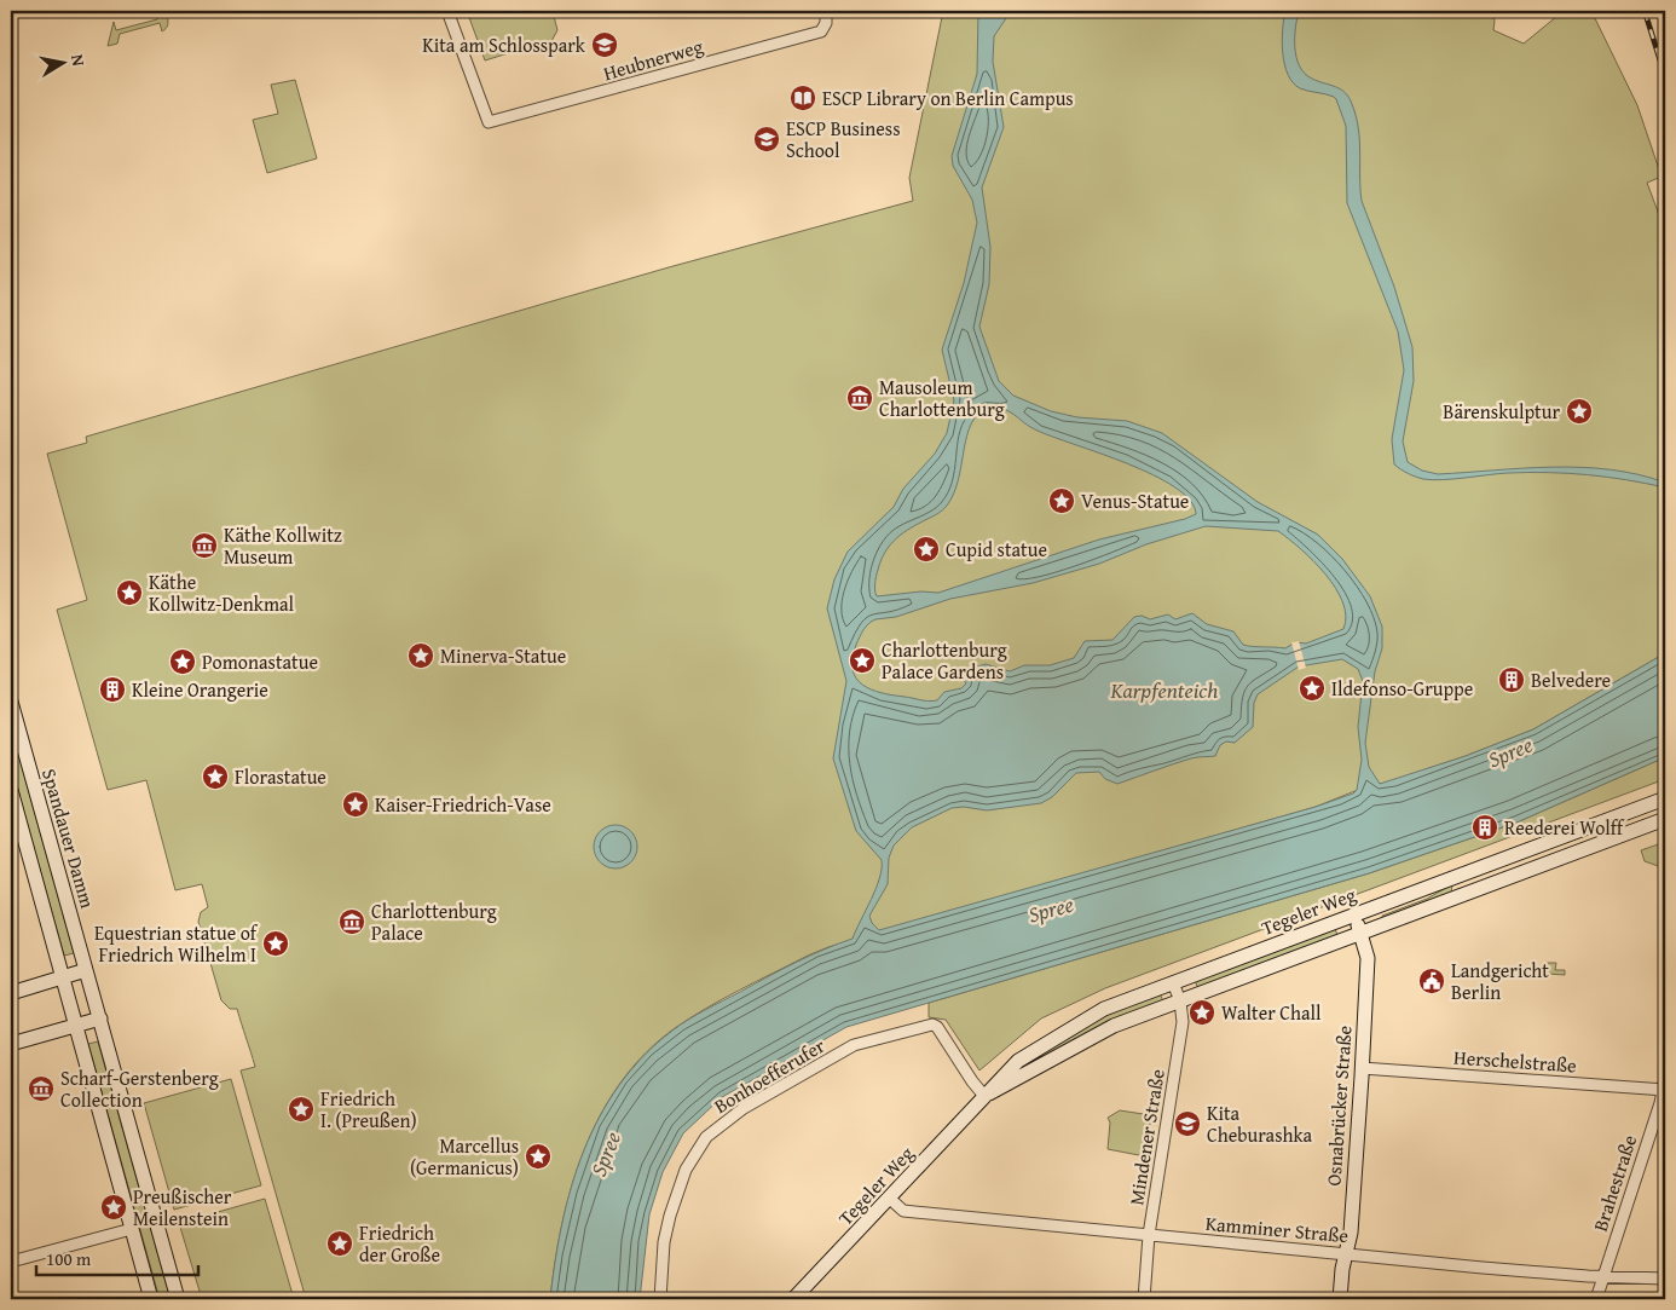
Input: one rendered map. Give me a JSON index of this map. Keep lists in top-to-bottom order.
{
  "streets": {
    "main road": ["Spandauer Damm", "Tegeler Weg", "Osnabrücker Straße"],
    "street": [
      "Heubnerweg",
      "Herschelstraße",
      "Bonhoefferufer",
      "Mindener Straße",
      "Brahestraße",
      "Kamminer Straße"
    ]
  },
  "crossings": [
    ["Tegeler Weg", "Bonhoefferufer"],
    ["Tegeler Weg", "Osnabrücker Straße"],
    ["Tegeler Weg", "Mindener Straße"],
    ["Tegeler Weg", "Kamminer Straße"],
    ["Herschelstraße", "Osnabrücker Straße"],
    ["Herschelstraße", "Brahestraße"],
    ["Osnabrücker Straße", "Kamminer Straße"],
    ["Mindener Straße", "Kamminer Straße"],
    ["Brahestraße", "Kamminer Straße"]
  ],
  "water": ["Karpfenteich", "Spree"],
  "places": {
    "school or university": ["Kita am Schlosspark", "ESCP Business School", "Kita Cheburashka"],
    "library": ["ESCP Library on Berlin Campus"],
    "museum": [
      "Mausoleum Charlottenburg",
      "Käthe Kollwitz Museum",
      "Charlottenburg Palace",
      "Scharf-Gerstenberg Collection"
    ],
    "place": [
      "Bärenskulptur",
      "Venus-Statue",
      "Cupid statue",
      "Käthe Kollwitz-Denkmal",
      "Minerva-Statue",
      "Charlottenburg Palace Gardens",
      "Pomonastatue",
      "Ildefonso-Gruppe",
      "Florastatue",
      "Kaiser-Friedrich-Vase",
      "Equestrian statue of Friedrich Wilhelm I",
      "Walter Chall",
      "Friedrich I. (Preußen)",
      "Marcellus (Germanicus)",
      "Preußischer Meilenstein",
      "Friedrich der Große"
    ],
    "building": ["Belvedere", "Kleine Orangerie", "Reederei Wolff"],
    "public building": ["Landgericht Berlin"]
  },
  "scale_bar": "100 m",
  "north": "right"
}
